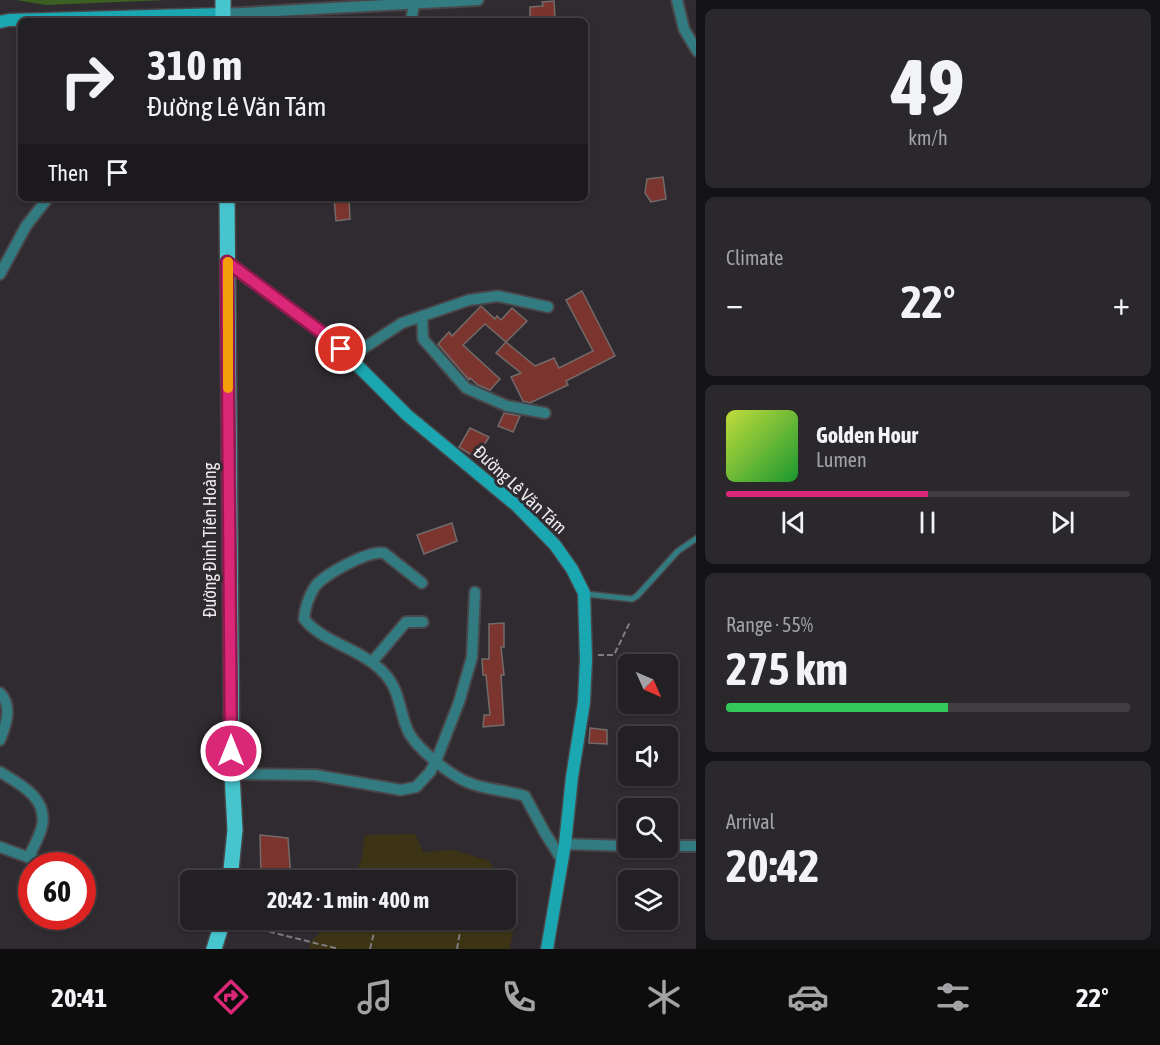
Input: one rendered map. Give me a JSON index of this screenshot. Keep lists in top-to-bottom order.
{
  "streets": {
    "main road": ["Đường Đinh Tiên Hoàng"],
    "street": ["Đường Lê Văn Tám"]
  },
  "crossings": [
    ["Đường Lê Văn Tám", "Đường Đinh Tiên Hoàng"]
  ],
  "north": "bottom right",
  "page": {
    "tile": [
      ["49", "km/h"],
      "Climate",
      ["Range · 55%", "275 km"],
      ["Arrival", "20:42"]
    ],
    "turn": ["310 m", "Đường Lê Văn Tám"],
    "then": "Then",
    "heat": ["−", "22°", "+"],
    "song": ["Golden Hour", "Lumen"],
    "limit": "60",
    "trip": "20:42 · 1 min · 400 m",
    "tabs": ["20:41", "22°"]
  }
}
